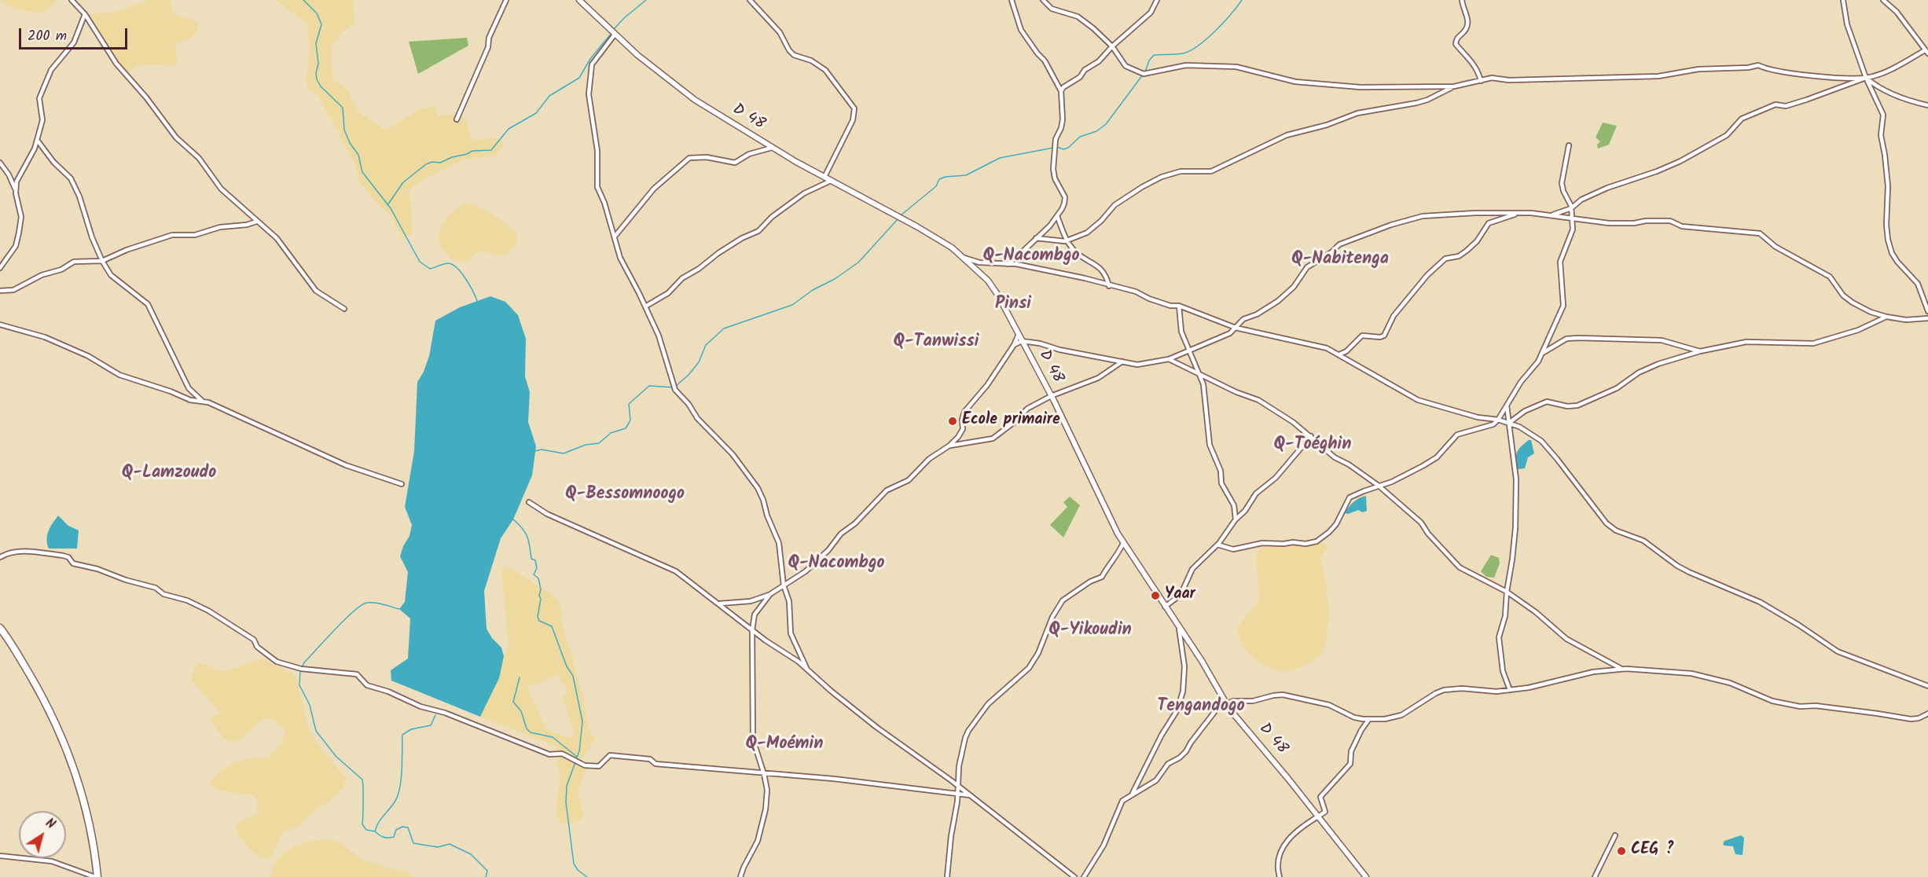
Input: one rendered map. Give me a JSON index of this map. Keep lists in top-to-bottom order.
{
  "streets": {
    "street": ["D 48"]
  },
  "districts": [
    "Q-Nacombgo",
    "Q-Nabitenga",
    "Pinsi",
    "Q-Tanwissi",
    "Q-Toéghin",
    "Q-Lamzoudo",
    "Q-Bessomnoogo",
    "Q-Nacombgo",
    "Q-Yikoudin",
    "Tengandogo",
    "Q-Moémin"
  ],
  "places": ["Ecole primaire", "Yaar", "CEG ?"],
  "scale_bar": "200 m",
  "north": "top right"
}
